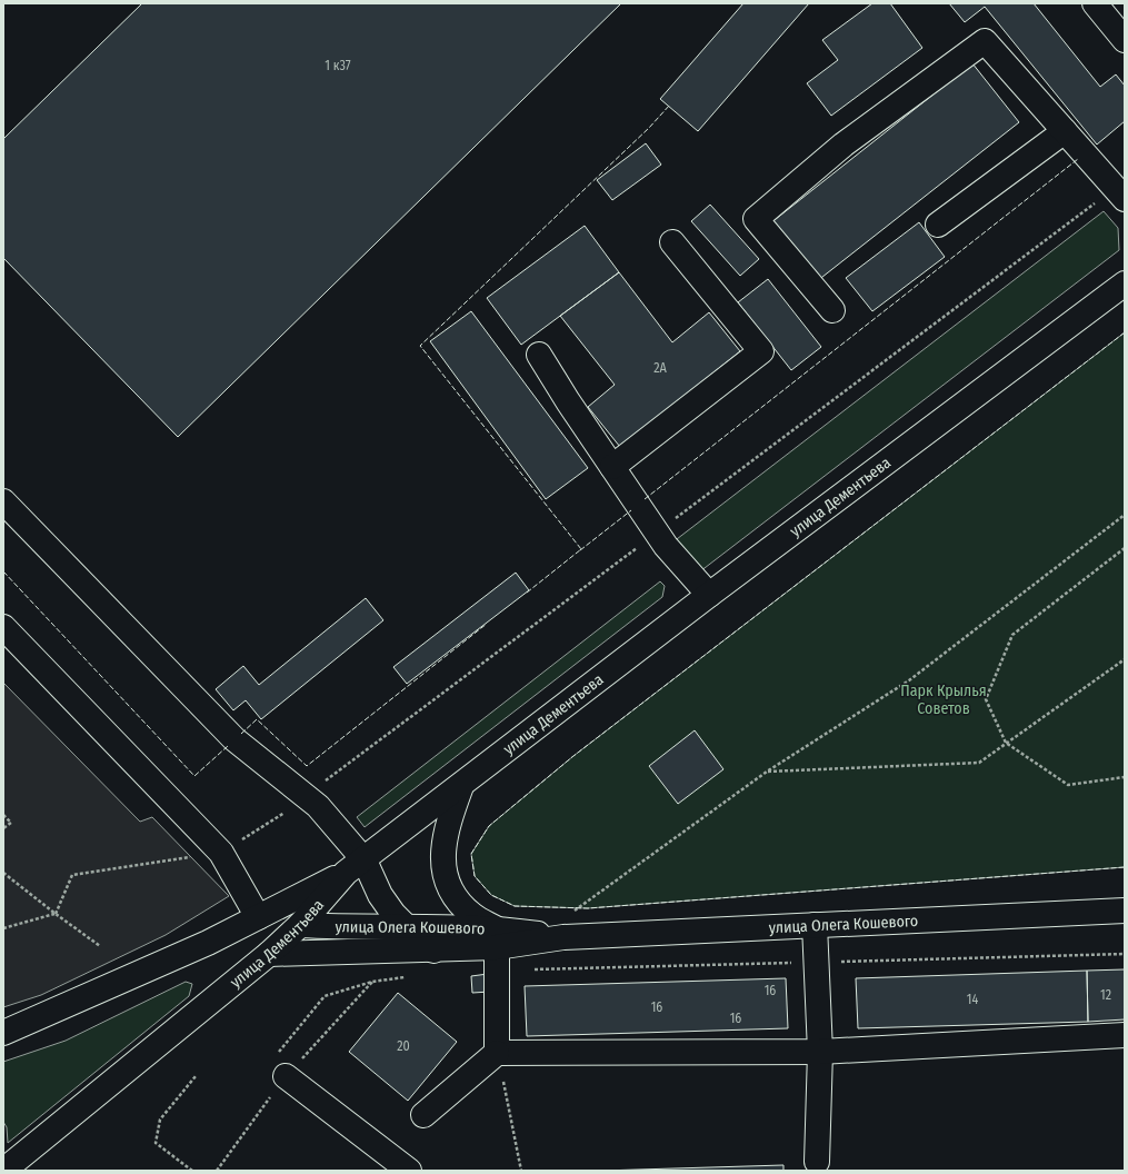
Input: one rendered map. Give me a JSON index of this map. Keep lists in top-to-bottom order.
{
  "streets": {
    "main road": ["улица Дементьева", "улица Олега Кошевого"]
  },
  "crossings": [
    ["улица Дементьева", "улица Олега Кошевого"]
  ],
  "parks": ["Парк Крылья Советов"],
  "house_numbers": [
    "1 к37",
    "2А",
    "16",
    "12",
    "14",
    "16",
    "16",
    "20"
  ]
}
